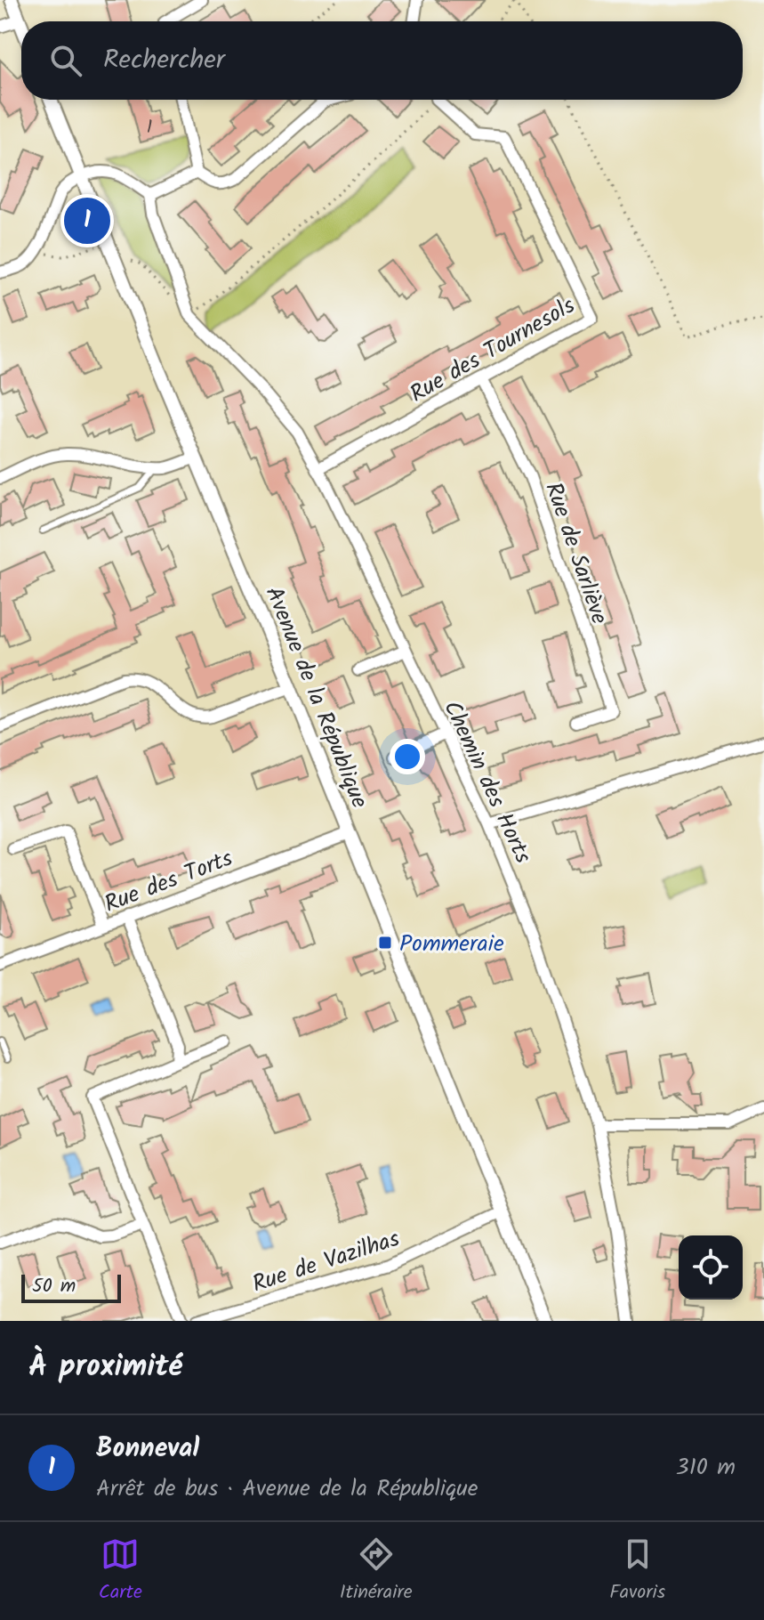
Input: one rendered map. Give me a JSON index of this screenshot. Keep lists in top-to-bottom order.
{
  "streets": {
    "street": [
      "Rue des Tournesols",
      "Rue de Sarliève",
      "Avenue de la République",
      "Chemin des Horts",
      "Rue des Torts",
      "Rue de Vazilhas"
    ]
  },
  "crossings": [
    ["Rue des Tournesols", "Rue de Sarliève"],
    ["Rue des Tournesols", "Chemin des Horts"],
    ["Avenue de la République", "Rue des Torts"],
    ["Avenue de la République", "Rue de Vazilhas"]
  ],
  "places": {
    "transit": ["Pommeraie"]
  },
  "house_numbers": ["1"],
  "scale_bar": "50 m",
  "page": {
    "search": "Rechercher",
    "pins": "1",
    "scale": "50 m",
    "heading": "À proximité",
    "list": [
      {
        "mark": "1",
        "name": "Bonneval",
        "note": "Arrêt de bus · Avenue de la République",
        "value": "310 m"
      }
    ],
    "nav": ["Carte", "Itinéraire", "Favoris"]
  }
}
